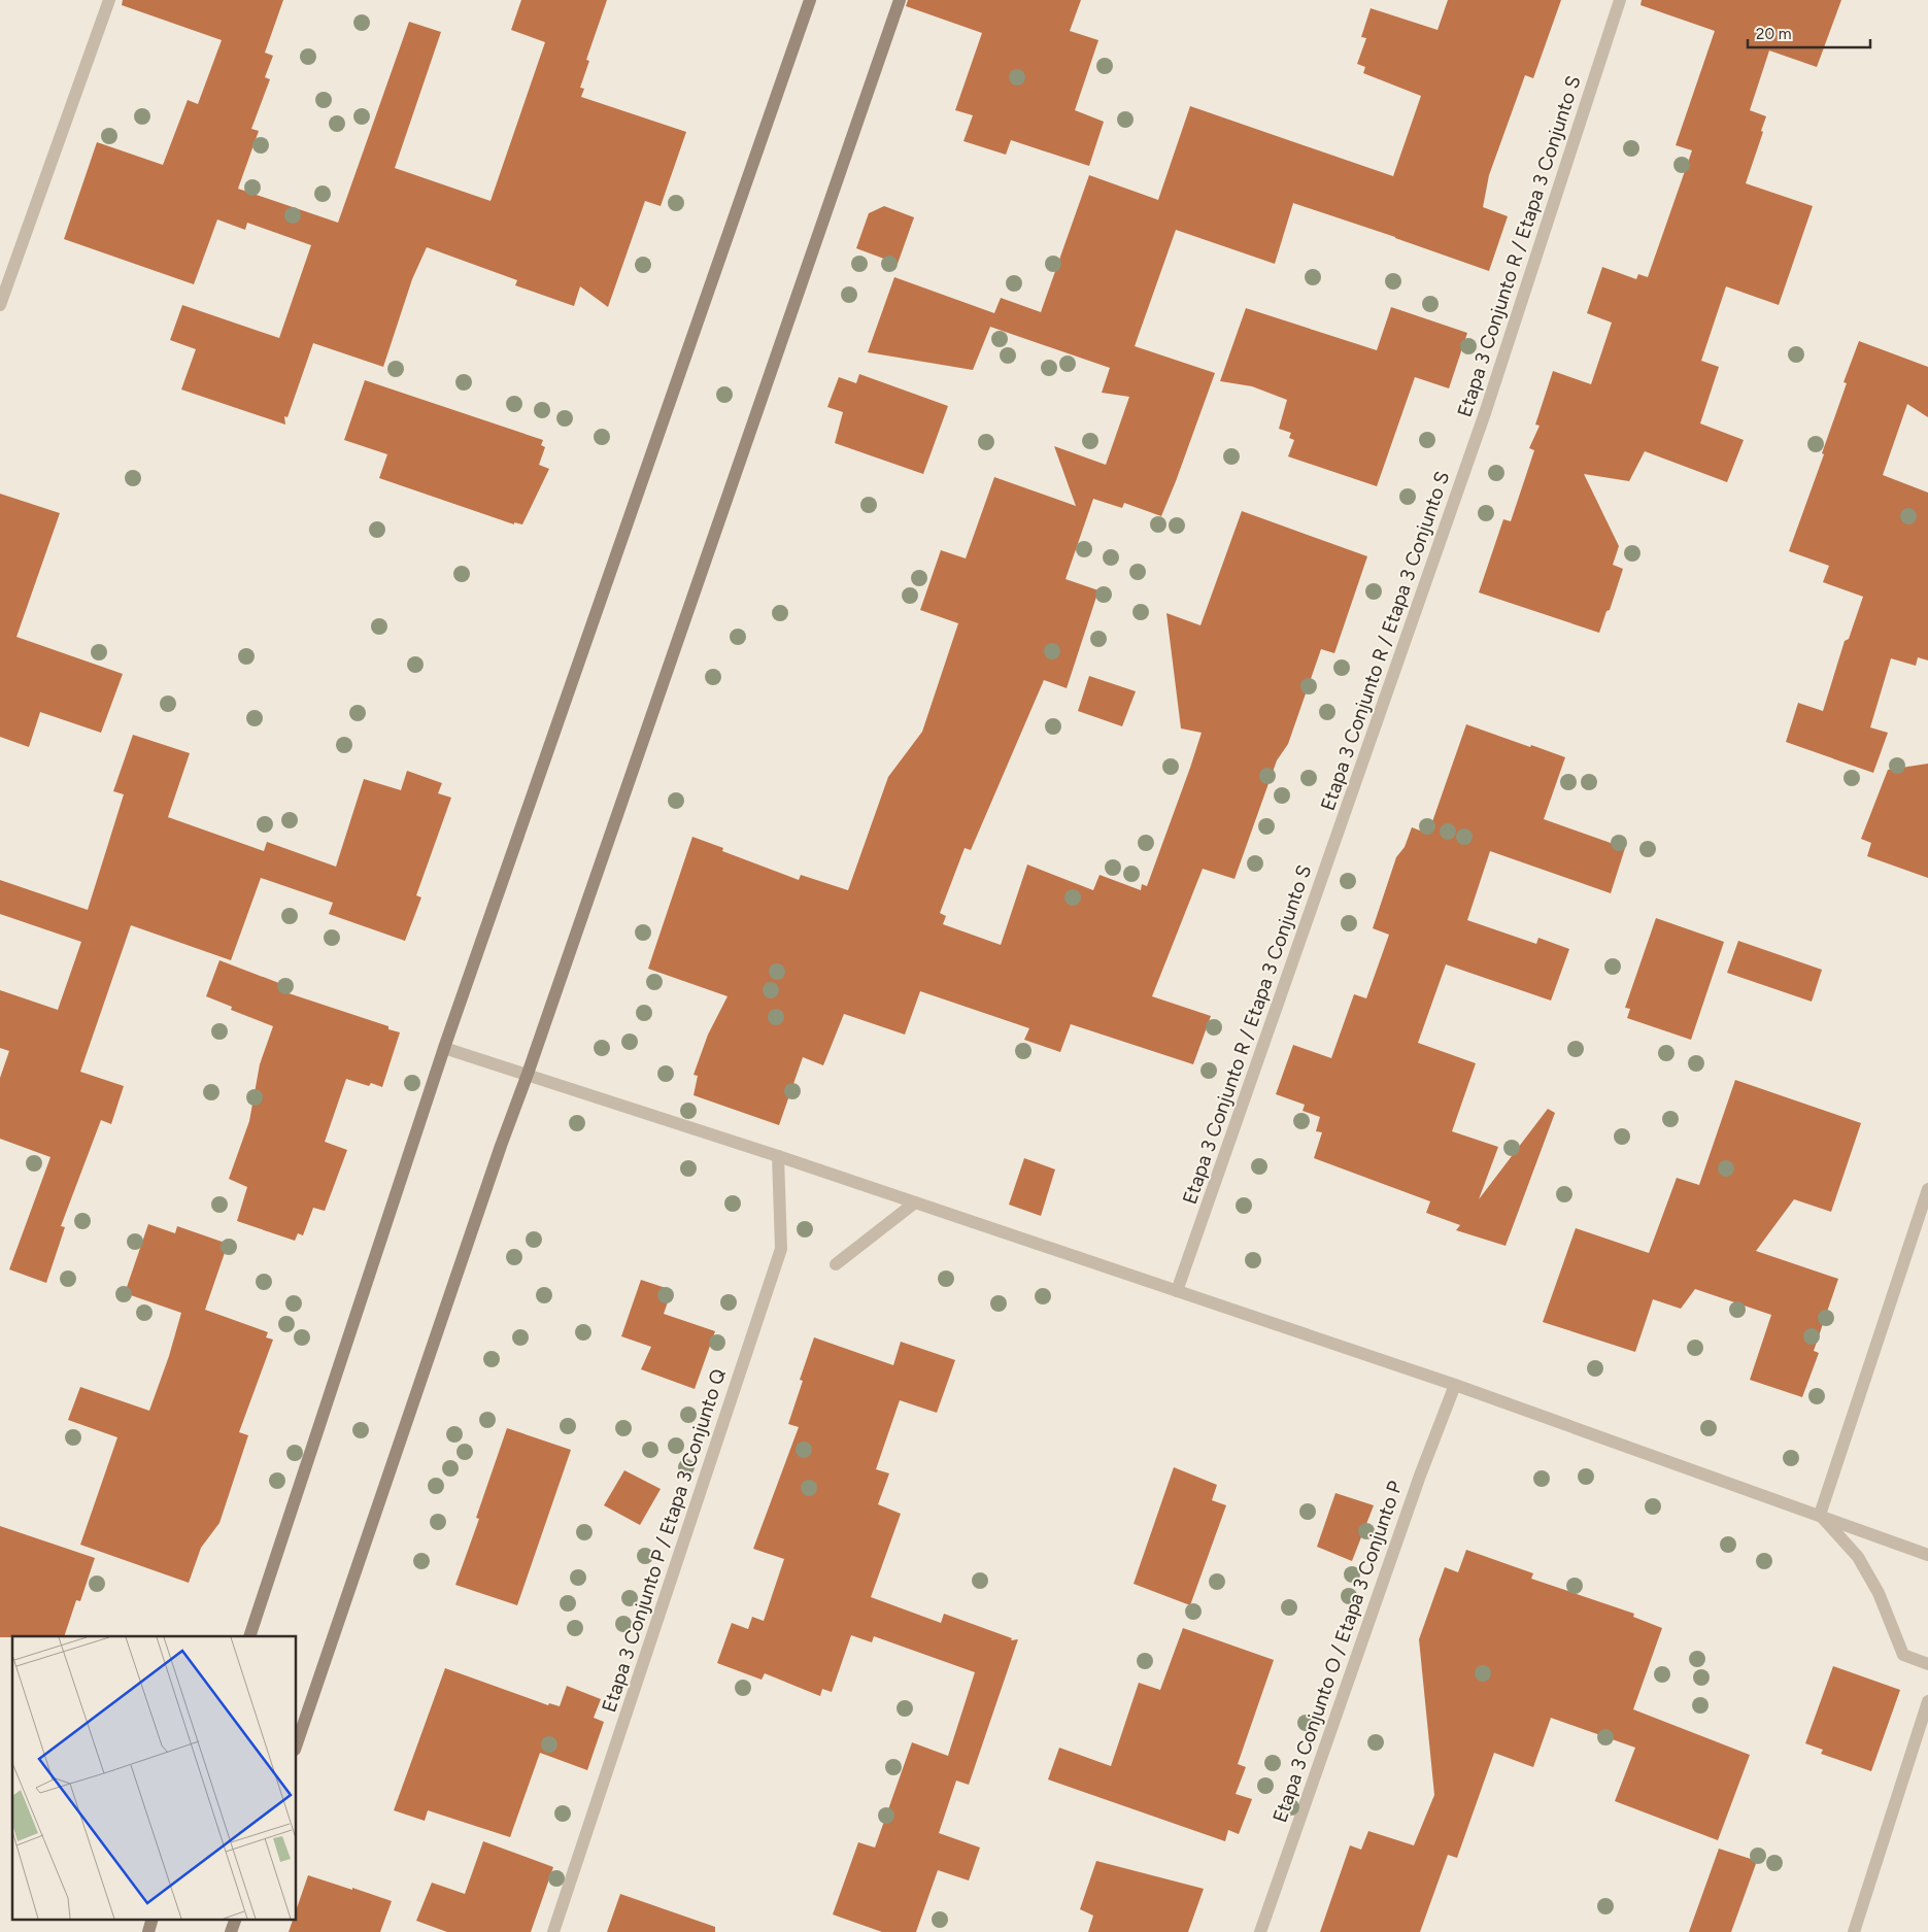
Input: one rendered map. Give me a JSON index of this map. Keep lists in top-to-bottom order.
{
  "streets": {
    "street": ["Etapa 3 Conjunto R / Etapa 3 Conjunto S", "Etapa 3 Conjunto P / Etapa 3 Conjunto Q", "Etapa 3 Conjunto O / Etapa 3 Conjunto P"]
  },
  "scale_bar": "20 m"
}
